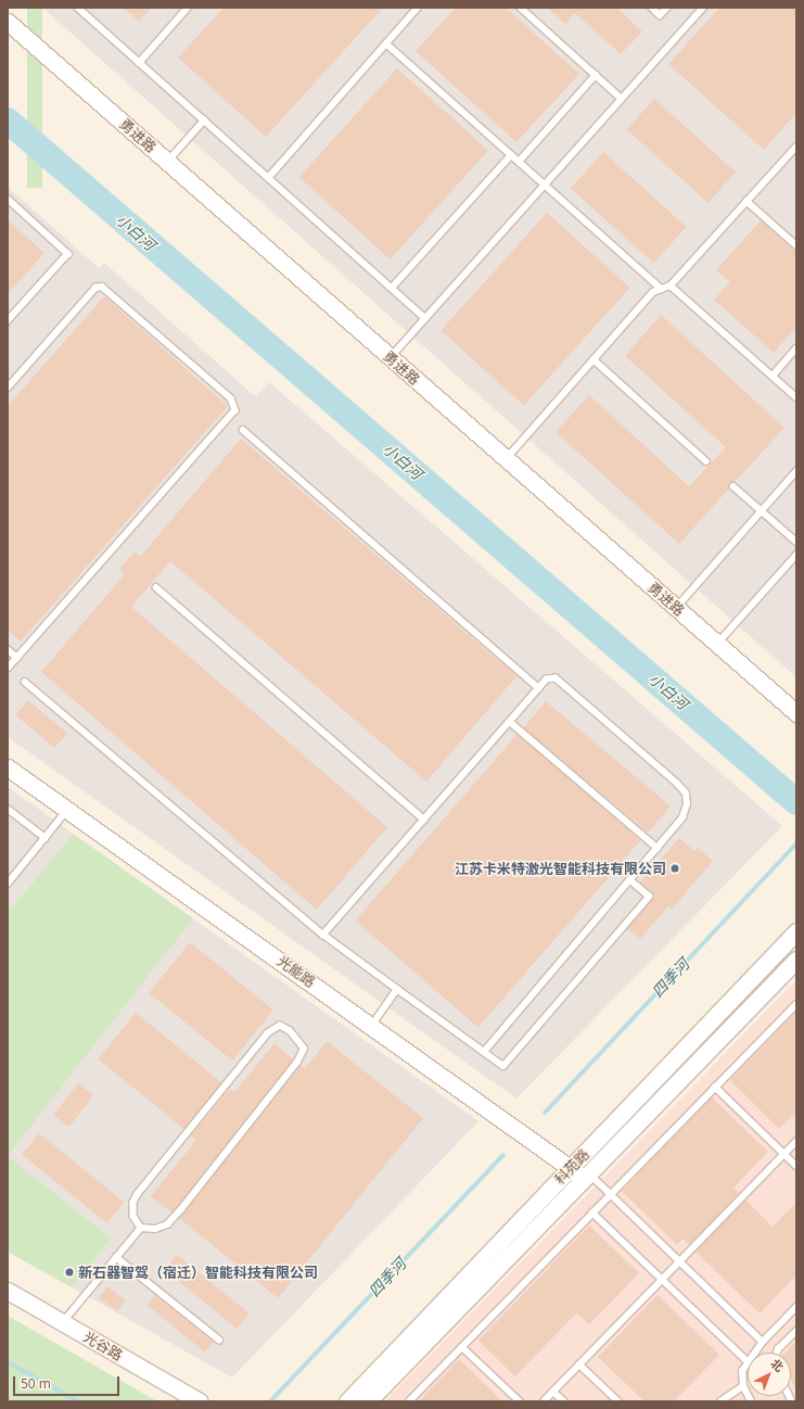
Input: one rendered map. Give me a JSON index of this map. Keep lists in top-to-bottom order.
{
  "streets": {
    "street": [
      "勇进路",
      "光能路",
      "科苑路",
      "光谷路"
    ]
  },
  "crossings": [
    ["光能路", "科苑路"]
  ],
  "water": ["小白河", "四季河"],
  "places": ["江苏卡米特激光智能科技有限公司", "新石器智驾（宿迁）智能科技有限公司"],
  "scale_bar": "50 m",
  "north": "top right"
}
